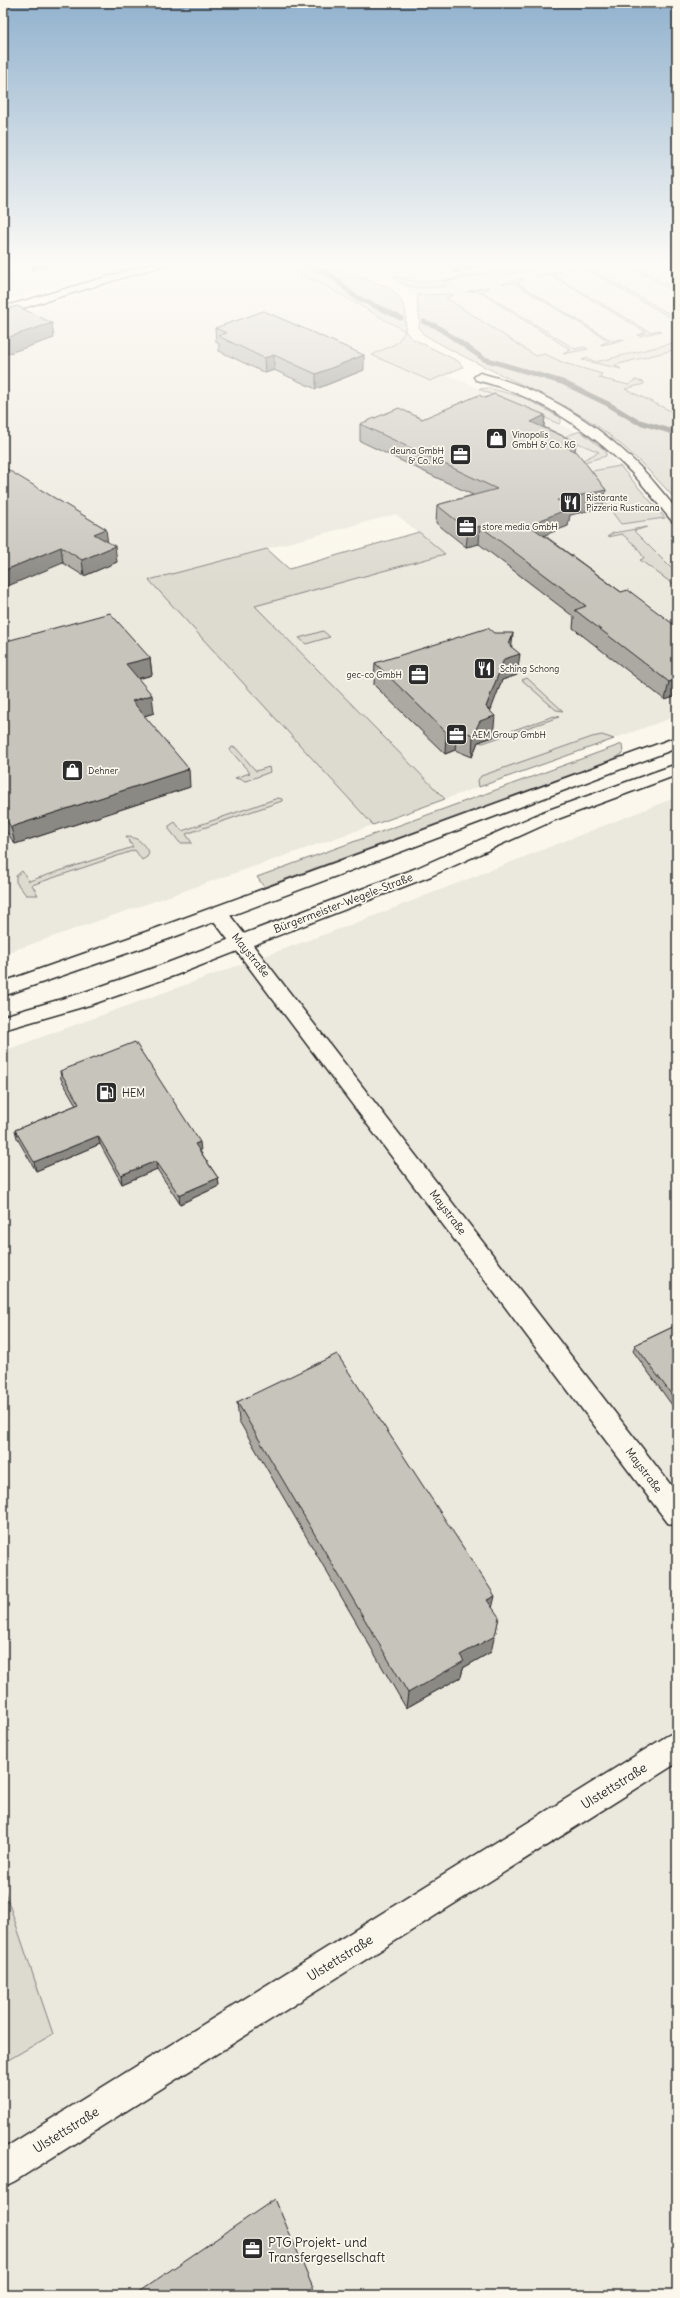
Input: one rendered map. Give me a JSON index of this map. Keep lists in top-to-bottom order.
{
  "streets": {
    "street": ["Bürgermeister-Wegele-Straße", "Maystraße", "Ulstettstraße"]
  },
  "crossings": [
    ["Bürgermeister-Wegele-Straße", "Maystraße"]
  ],
  "places": {
    "shop": ["Vinopolis GmbH & Co. KG", "Dehner"],
    "office": [
      "deuna GmbH & Co. KG",
      "store media GmbH",
      "gec-co GmbH",
      "AEM Group GmbH",
      "PTG Projekt- und Transfergesellschaft"
    ],
    "restaurant": ["Ristorante Pizzeria Rusticana", "Sching Schong"],
    "fuel station": ["HEM"]
  }
}
